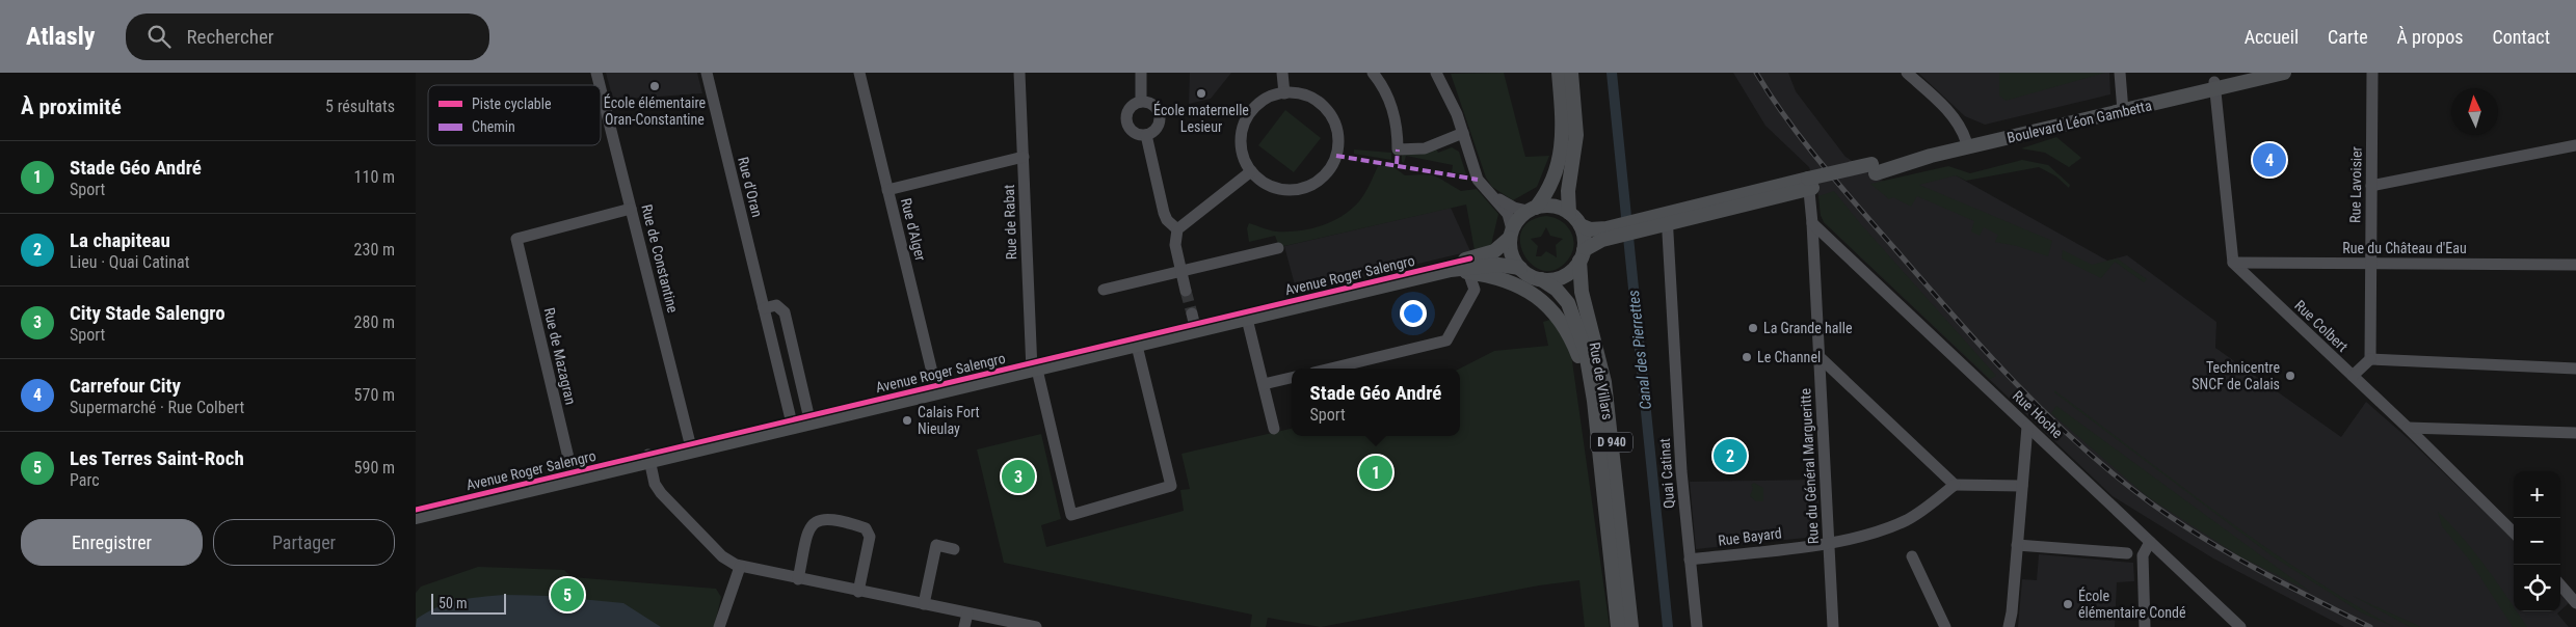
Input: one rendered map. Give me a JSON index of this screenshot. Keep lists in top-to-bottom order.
{
  "streets": {
    "main road": [
      "Boulevard Léon Gambetta",
      "Avenue Roger Salengro",
      "Rue de Villars",
      "D 940"
    ],
    "street": [
      "Rue Lavoisier",
      "Rue d'Oran",
      "Rue de Rabat",
      "Rue d'Alger",
      "Rue du Château d'Eau",
      "Rue de Constantine",
      "Rue Colbert",
      "Rue de Mazagran",
      "Rue Hoche",
      "Rue du Général Margueritte",
      "Quai Catinat",
      "Rue Bayard"
    ]
  },
  "crossings": [
    ["Rue Lavoisier", "Rue du Château d'Eau"],
    ["Rue d'Oran", "Avenue Roger Salengro"],
    ["Rue de Rabat", "Avenue Roger Salengro"],
    ["Rue d'Alger", "Avenue Roger Salengro"],
    ["Rue du Château d'Eau", "Rue Colbert"],
    ["Rue de Constantine", "Avenue Roger Salengro"],
    ["Rue de Constantine", "Rue de Mazagran"],
    ["Avenue Roger Salengro", "Rue de Mazagran"],
    ["Avenue Roger Salengro", "Rue de Villars"],
    ["Rue Hoche", "Rue du Général Margueritte"],
    ["Rue du Général Margueritte", "Rue Bayard"],
    ["Quai Catinat", "Rue Bayard"]
  ],
  "water": ["Canal des Pierrettes"],
  "places": [
    "École élémentaire Oran-Constantine",
    "École maternelle Lesieur",
    "La Grande halle",
    "Le Channel",
    "Technicentre SNCF de Calais",
    "Calais Fort Nieulay",
    "École élémentaire Condé"
  ],
  "legend": ["Piste cyclable", "Chemin"],
  "scale_bar": "50 m",
  "north": "top",
  "page": {
    "header": "Atlasly",
    "search": "Rechercher",
    "nav": [
      "Accueil",
      "Carte",
      "À propos",
      "Contact"
    ],
    "heading": ["À proximité", "5 résultats"],
    "list": [
      {
        "mark": "1",
        "name": "Stade Géo André",
        "note": "Sport",
        "value": "110 m"
      },
      {
        "mark": "2",
        "name": "La chapiteau",
        "note": "Lieu · Quai Catinat",
        "value": "230 m"
      },
      {
        "mark": "3",
        "name": "City Stade Salengro",
        "note": "Sport",
        "value": "280 m"
      },
      {
        "mark": "4",
        "name": "Carrefour City",
        "note": "Supermarché · Rue Colbert",
        "value": "570 m"
      },
      {
        "mark": "5",
        "name": "Les Terres Saint-Roch",
        "note": "Parc",
        "value": "590 m"
      }
    ],
    "pins": [
      "4",
      "2",
      "1",
      "3",
      "5"
    ],
    "popup": ["Stade Géo André", "Sport"],
    "map_buttons": ["+", "−"],
    "buttons": ["Enregistrer", "Partager"],
    "scale": "50 m"
  }
}
